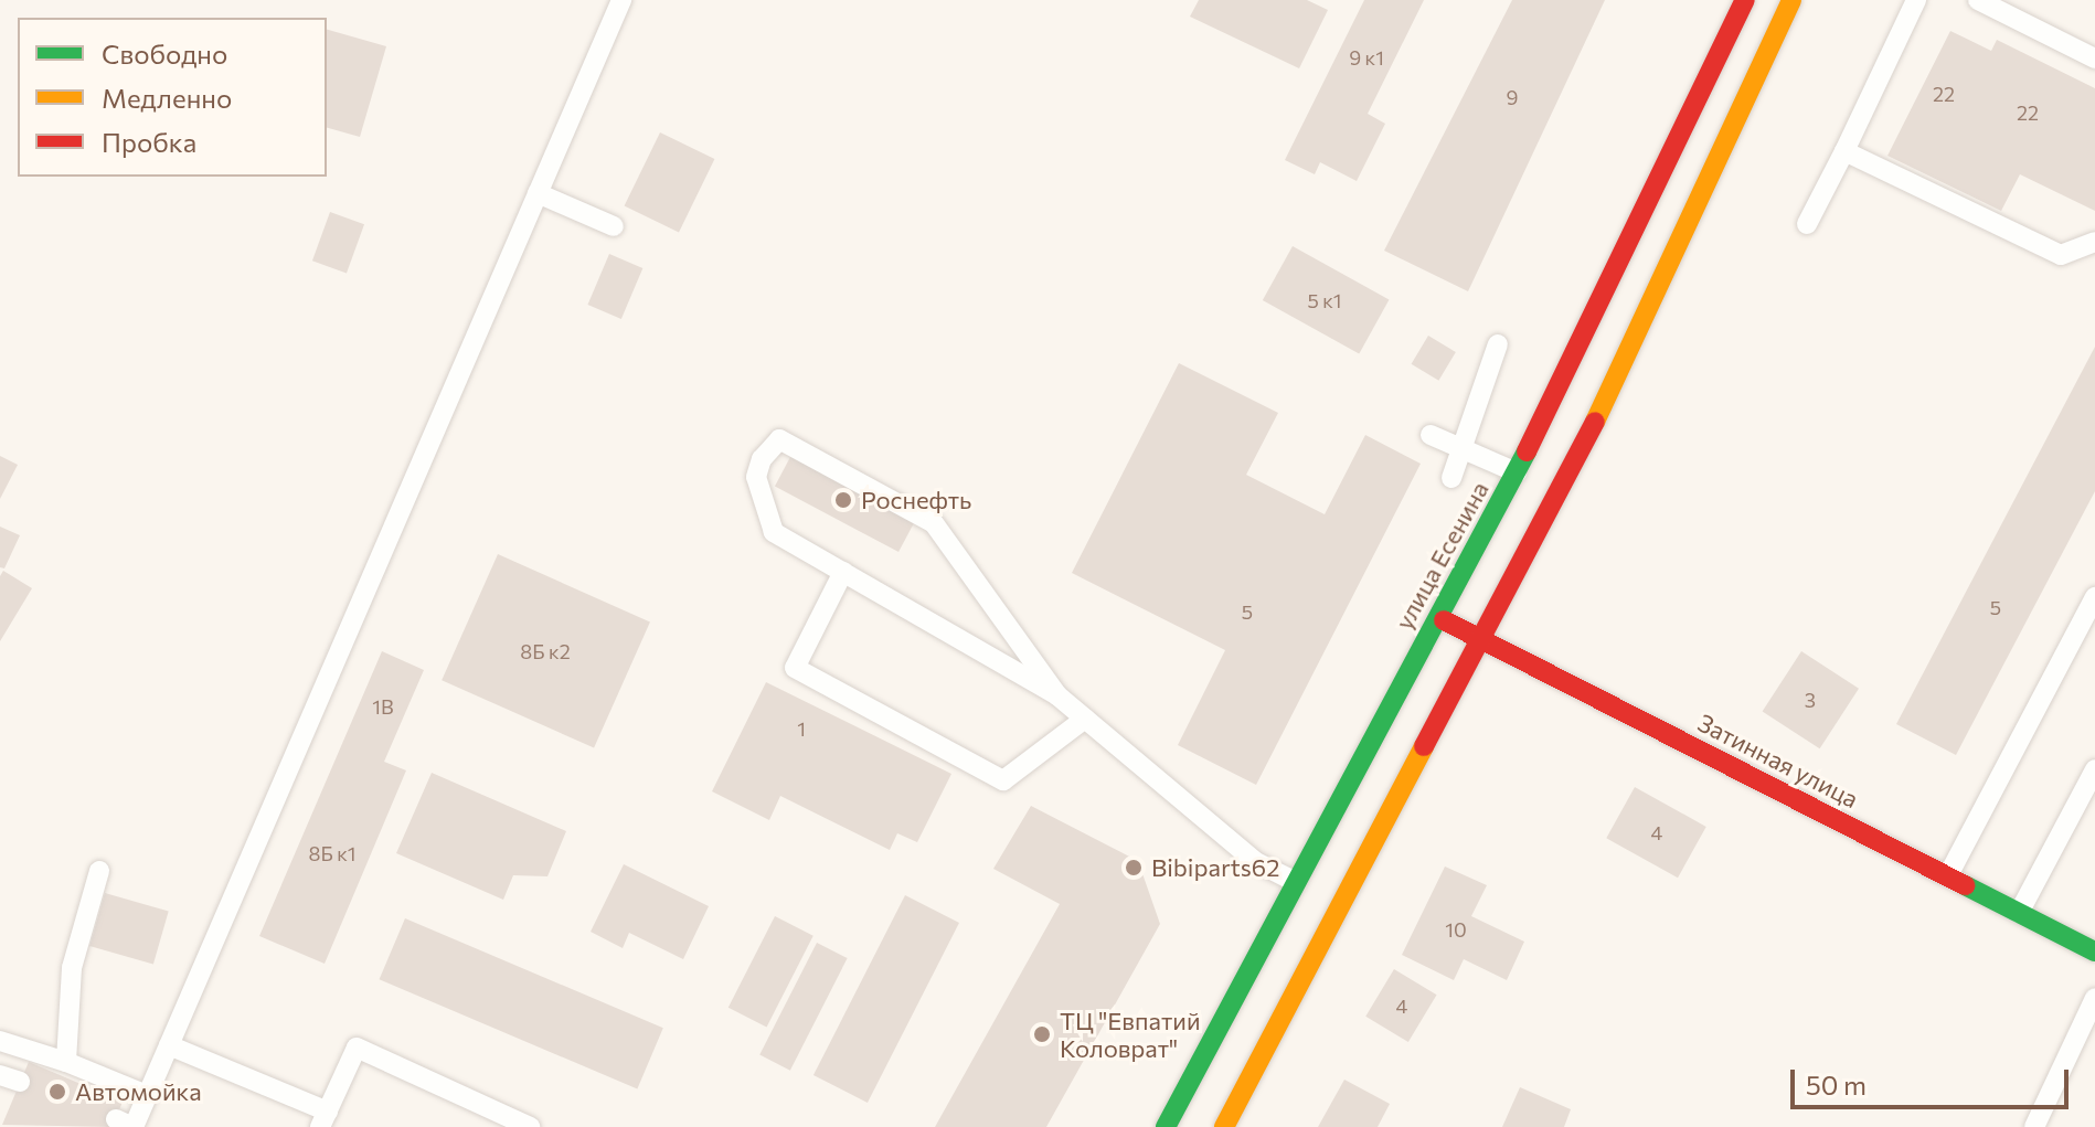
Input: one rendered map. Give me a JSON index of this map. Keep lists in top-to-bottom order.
{
  "streets": {
    "main road": ["улица Есенина", "Затинная улица"]
  },
  "crossings": [
    ["улица Есенина", "Затинная улица"]
  ],
  "places": [
    "Роснефть",
    "Bibiparts62",
    "ТЦ \"Евпатий Коловрат\"",
    "Автомойка"
  ],
  "house_numbers": [
    "9 к1",
    "22",
    "9",
    "22",
    "5 к1",
    "5",
    "5",
    "8Б к2",
    "3",
    "1В",
    "1",
    "4",
    "8Б к1",
    "10",
    "4"
  ],
  "legend": ["Свободно", "Медленно", "Пробка"],
  "scale_bar": "50 m"
}
